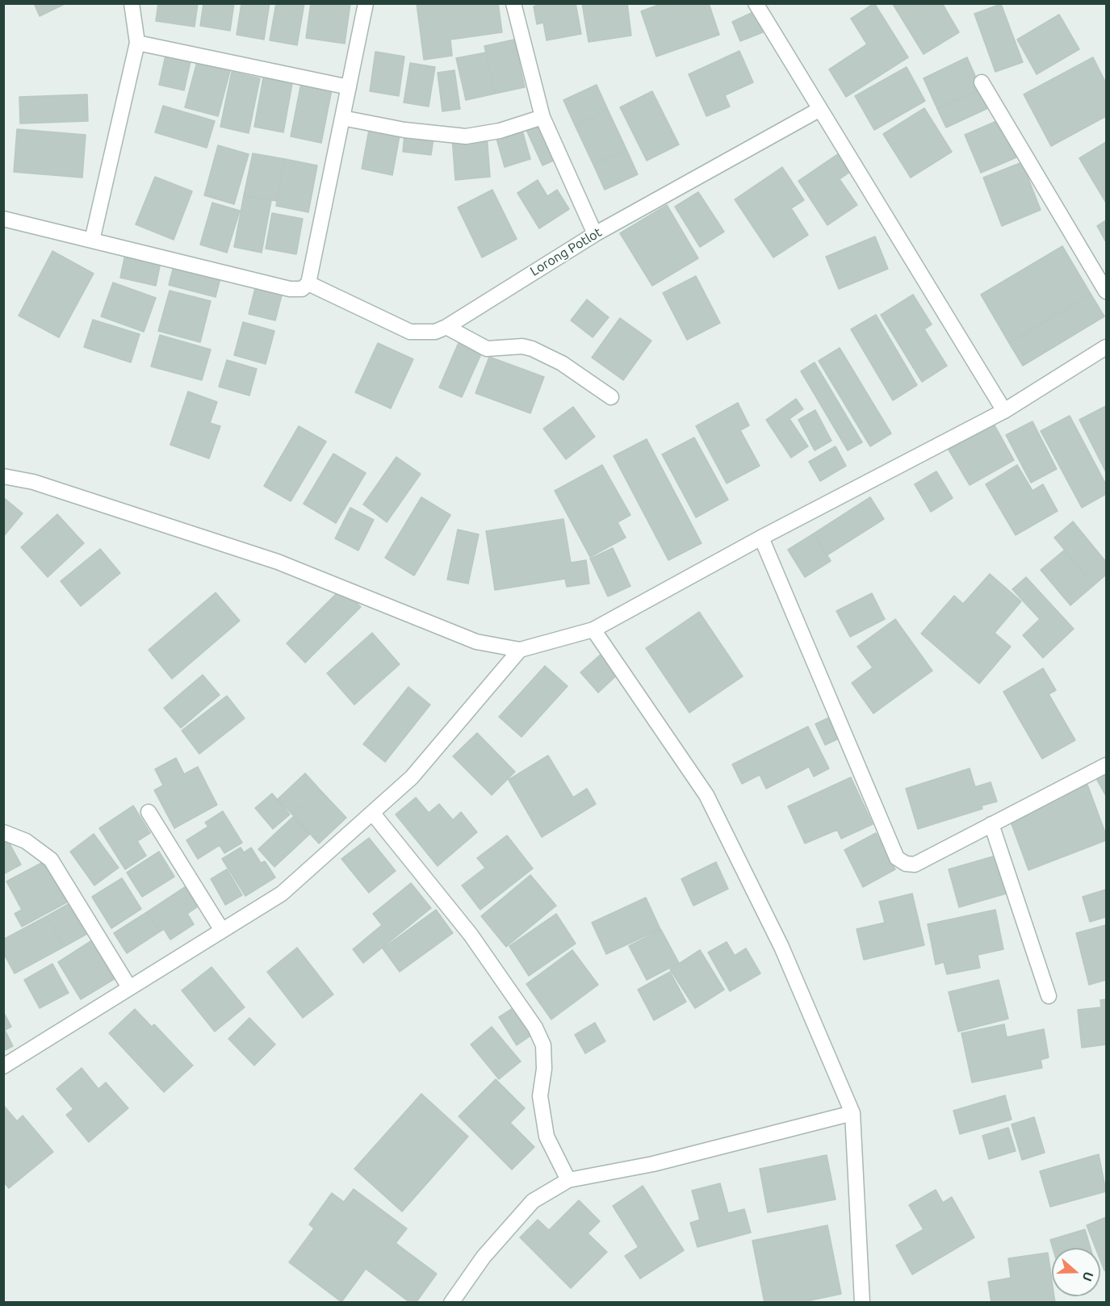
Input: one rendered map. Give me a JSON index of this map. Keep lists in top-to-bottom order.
{
  "streets": {
    "street": ["Lorong Potlot"]
  },
  "north": "right"
}
